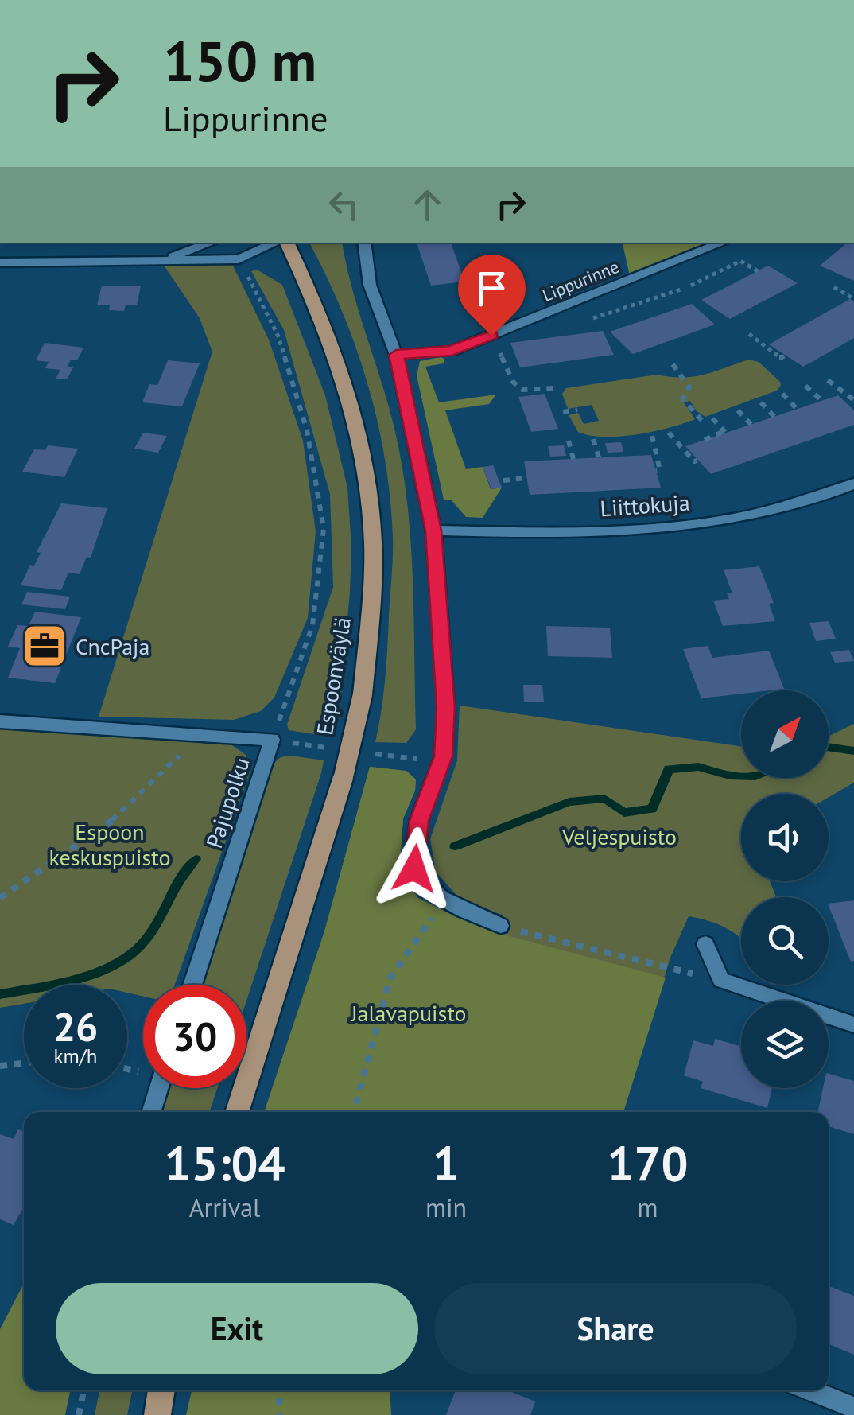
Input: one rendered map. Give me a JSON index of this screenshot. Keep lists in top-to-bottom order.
{
  "streets": {
    "main road": ["Espoonväylä"],
    "street": ["Lippurinne", "Liittokuja", "Pajupolku"]
  },
  "parks": ["Espoon keskuspuisto", "Veljespuisto", "Jalavapuisto"],
  "places": {
    "office": ["CncPaja"]
  },
  "north": "top right",
  "page": {
    "turn": ["150 m", "Lippurinne"],
    "speed": "26 km/h",
    "limit": "30",
    "eta": [
      "15:04",
      "Arrival",
      "1",
      "min",
      "170",
      "m"
    ],
    "buttons": ["Exit", "Share"]
  }
}
